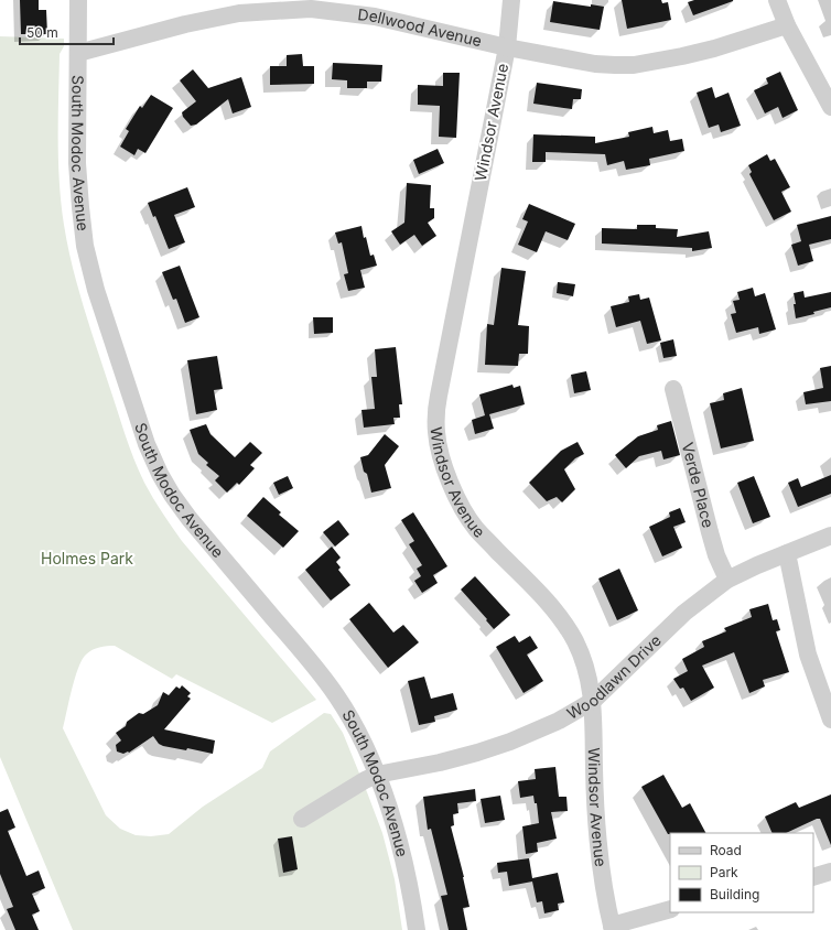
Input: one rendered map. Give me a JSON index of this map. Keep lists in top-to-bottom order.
{
  "streets": {
    "street": [
      "Dellwood Avenue",
      "Windsor Avenue",
      "South Modoc Avenue",
      "Verde Place",
      "Woodlawn Drive"
    ]
  },
  "crossings": [
    ["Dellwood Avenue", "Windsor Avenue"],
    ["Dellwood Avenue", "South Modoc Avenue"],
    ["Windsor Avenue", "Woodlawn Drive"],
    ["South Modoc Avenue", "Woodlawn Drive"],
    ["Verde Place", "Woodlawn Drive"]
  ],
  "parks": ["Holmes Park"],
  "legend": ["Road", "Park", "Building"],
  "scale_bar": "50 m"
}
